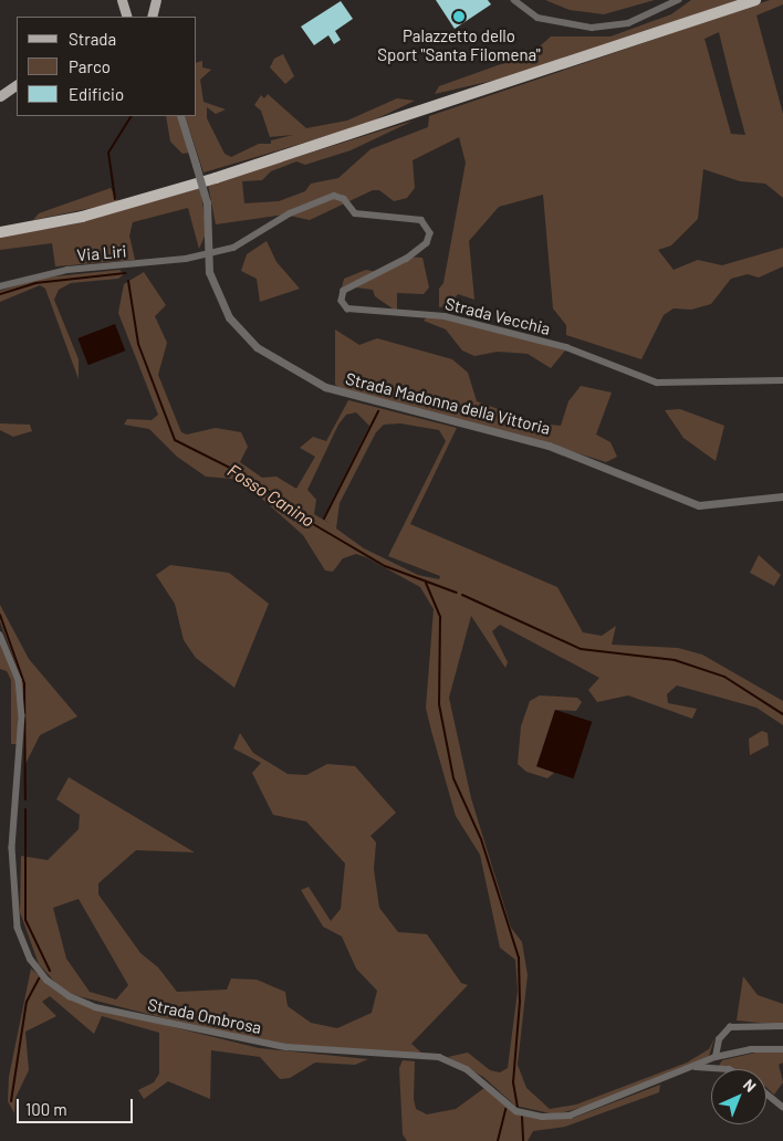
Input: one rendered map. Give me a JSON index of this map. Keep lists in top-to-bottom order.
{
  "streets": {
    "street": [
      "Via Liri",
      "Strada Vecchia",
      "Strada Madonna della Vittoria",
      "Strada Ombrosa"
    ]
  },
  "crossings": [
    ["Via Liri", "Strada Vecchia"],
    ["Via Liri", "Strada Madonna della Vittoria"],
    ["Strada Vecchia", "Strada Madonna della Vittoria"]
  ],
  "water": ["Fosso Canino"],
  "places": ["Palazzetto dello Sport \"Santa Filomena\""],
  "legend": ["Strada", "Parco", "Edificio"],
  "scale_bar": "100 m",
  "north": "top right"
}
